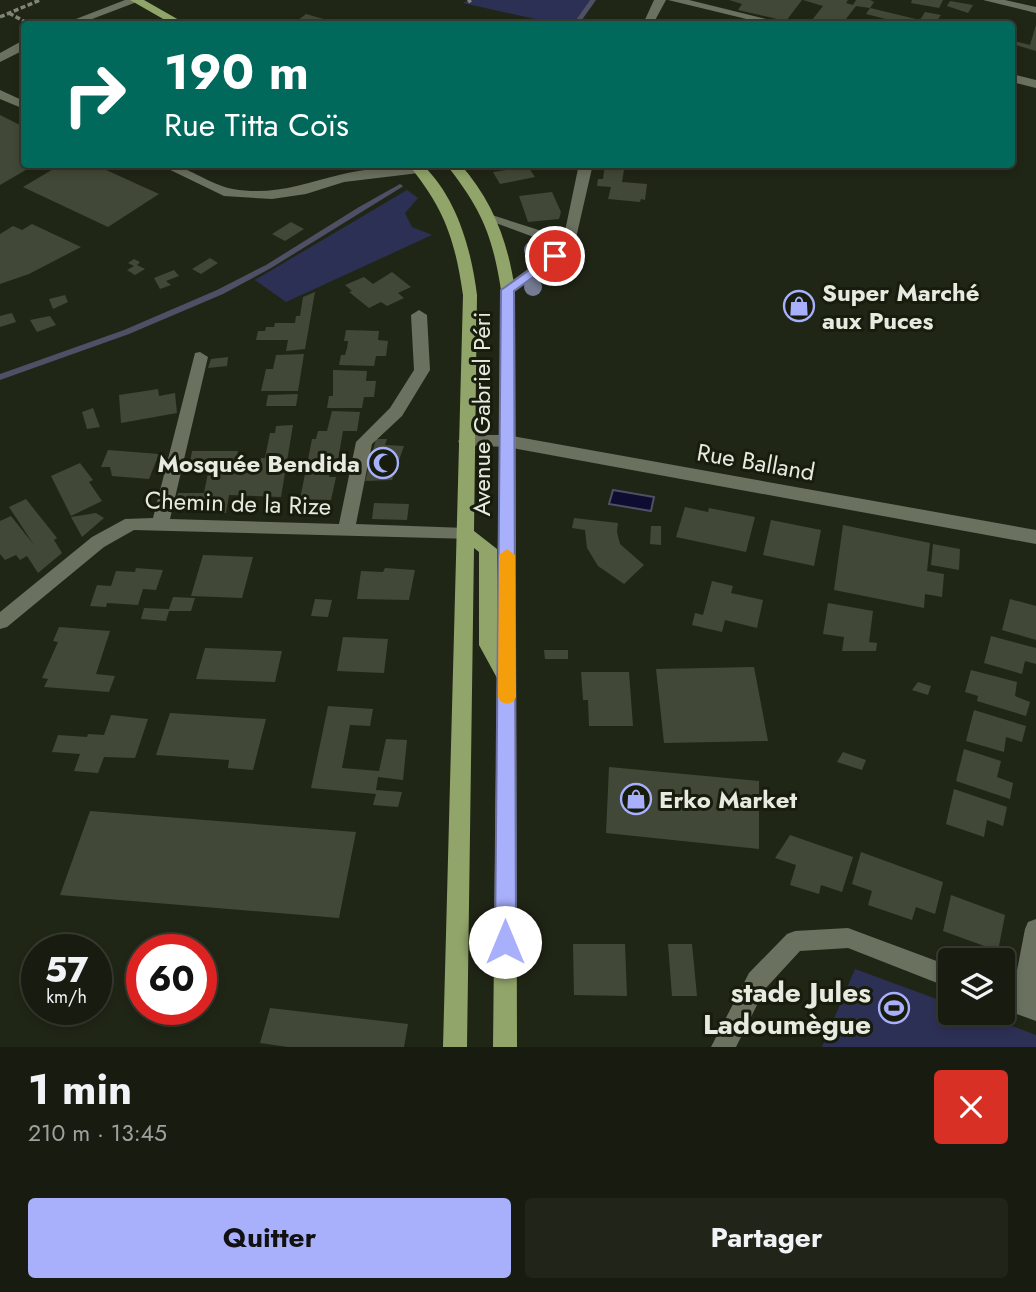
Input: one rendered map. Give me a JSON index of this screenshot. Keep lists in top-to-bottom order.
{
  "streets": {
    "main road": ["Avenue Gabriel Péri"],
    "street": ["Rue Balland", "Chemin de la Rize"]
  },
  "crossings": [
    ["Avenue Gabriel Péri", "Rue Balland"],
    ["Avenue Gabriel Péri", "Chemin de la Rize"]
  ],
  "places": {
    "shop": ["Super Marché aux Puces", "Erko Market"],
    "mosque": ["Mosquée Bendida"],
    "sports": ["stade Jules Ladoumègue"]
  },
  "page": {
    "turn": ["190 m", "Rue Titta Coïs"],
    "speed": "57 km/h",
    "limit": "60",
    "heading": ["1 min", "210 m · 13:45"],
    "buttons": ["Quitter", "Partager"]
  }
}
